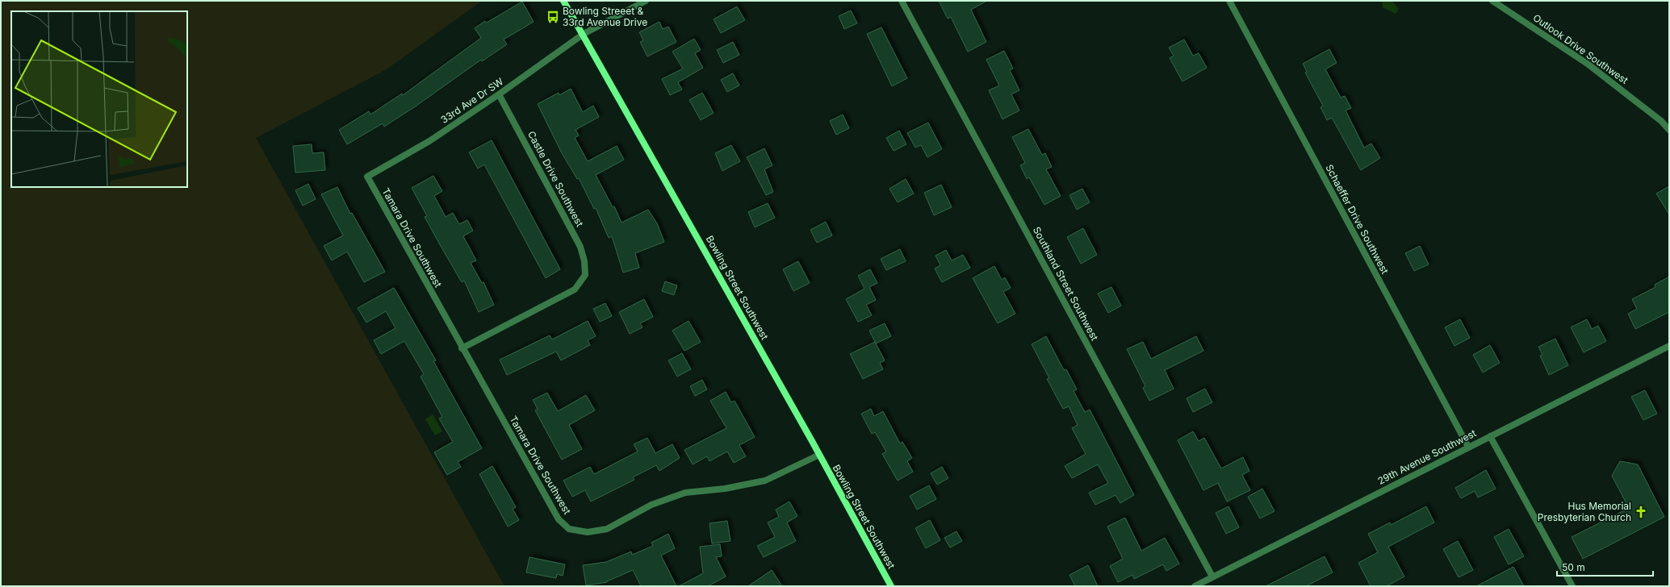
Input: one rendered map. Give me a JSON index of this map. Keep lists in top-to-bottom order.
{
  "streets": {
    "main road": ["Bowling Street Southwest"],
    "street": [
      "Outlook Drive Southwest",
      "33rd Ave Dr SW",
      "Castle Drive Southwest",
      "Schaeffer Drive Southwest",
      "Tamara Drive Southwest",
      "Southland Street Southwest",
      "29th Avenue Southwest"
    ]
  },
  "crossings": [
    ["33rd Ave Dr SW", "Castle Drive Southwest"],
    ["33rd Ave Dr SW", "Tamara Drive Southwest"],
    ["33rd Ave Dr SW", "Bowling Street Southwest"],
    ["Castle Drive Southwest", "Tamara Drive Southwest"],
    ["Schaeffer Drive Southwest", "29th Avenue Southwest"],
    ["Tamara Drive Southwest", "Bowling Street Southwest"],
    ["Southland Street Southwest", "29th Avenue Southwest"]
  ],
  "places": {
    "bus stop": ["Bowling Streeet & 33rd Avenue Drive"],
    "church": ["Hus Memorial Presbyterian Church"]
  },
  "scale_bar": "50 m"
}
